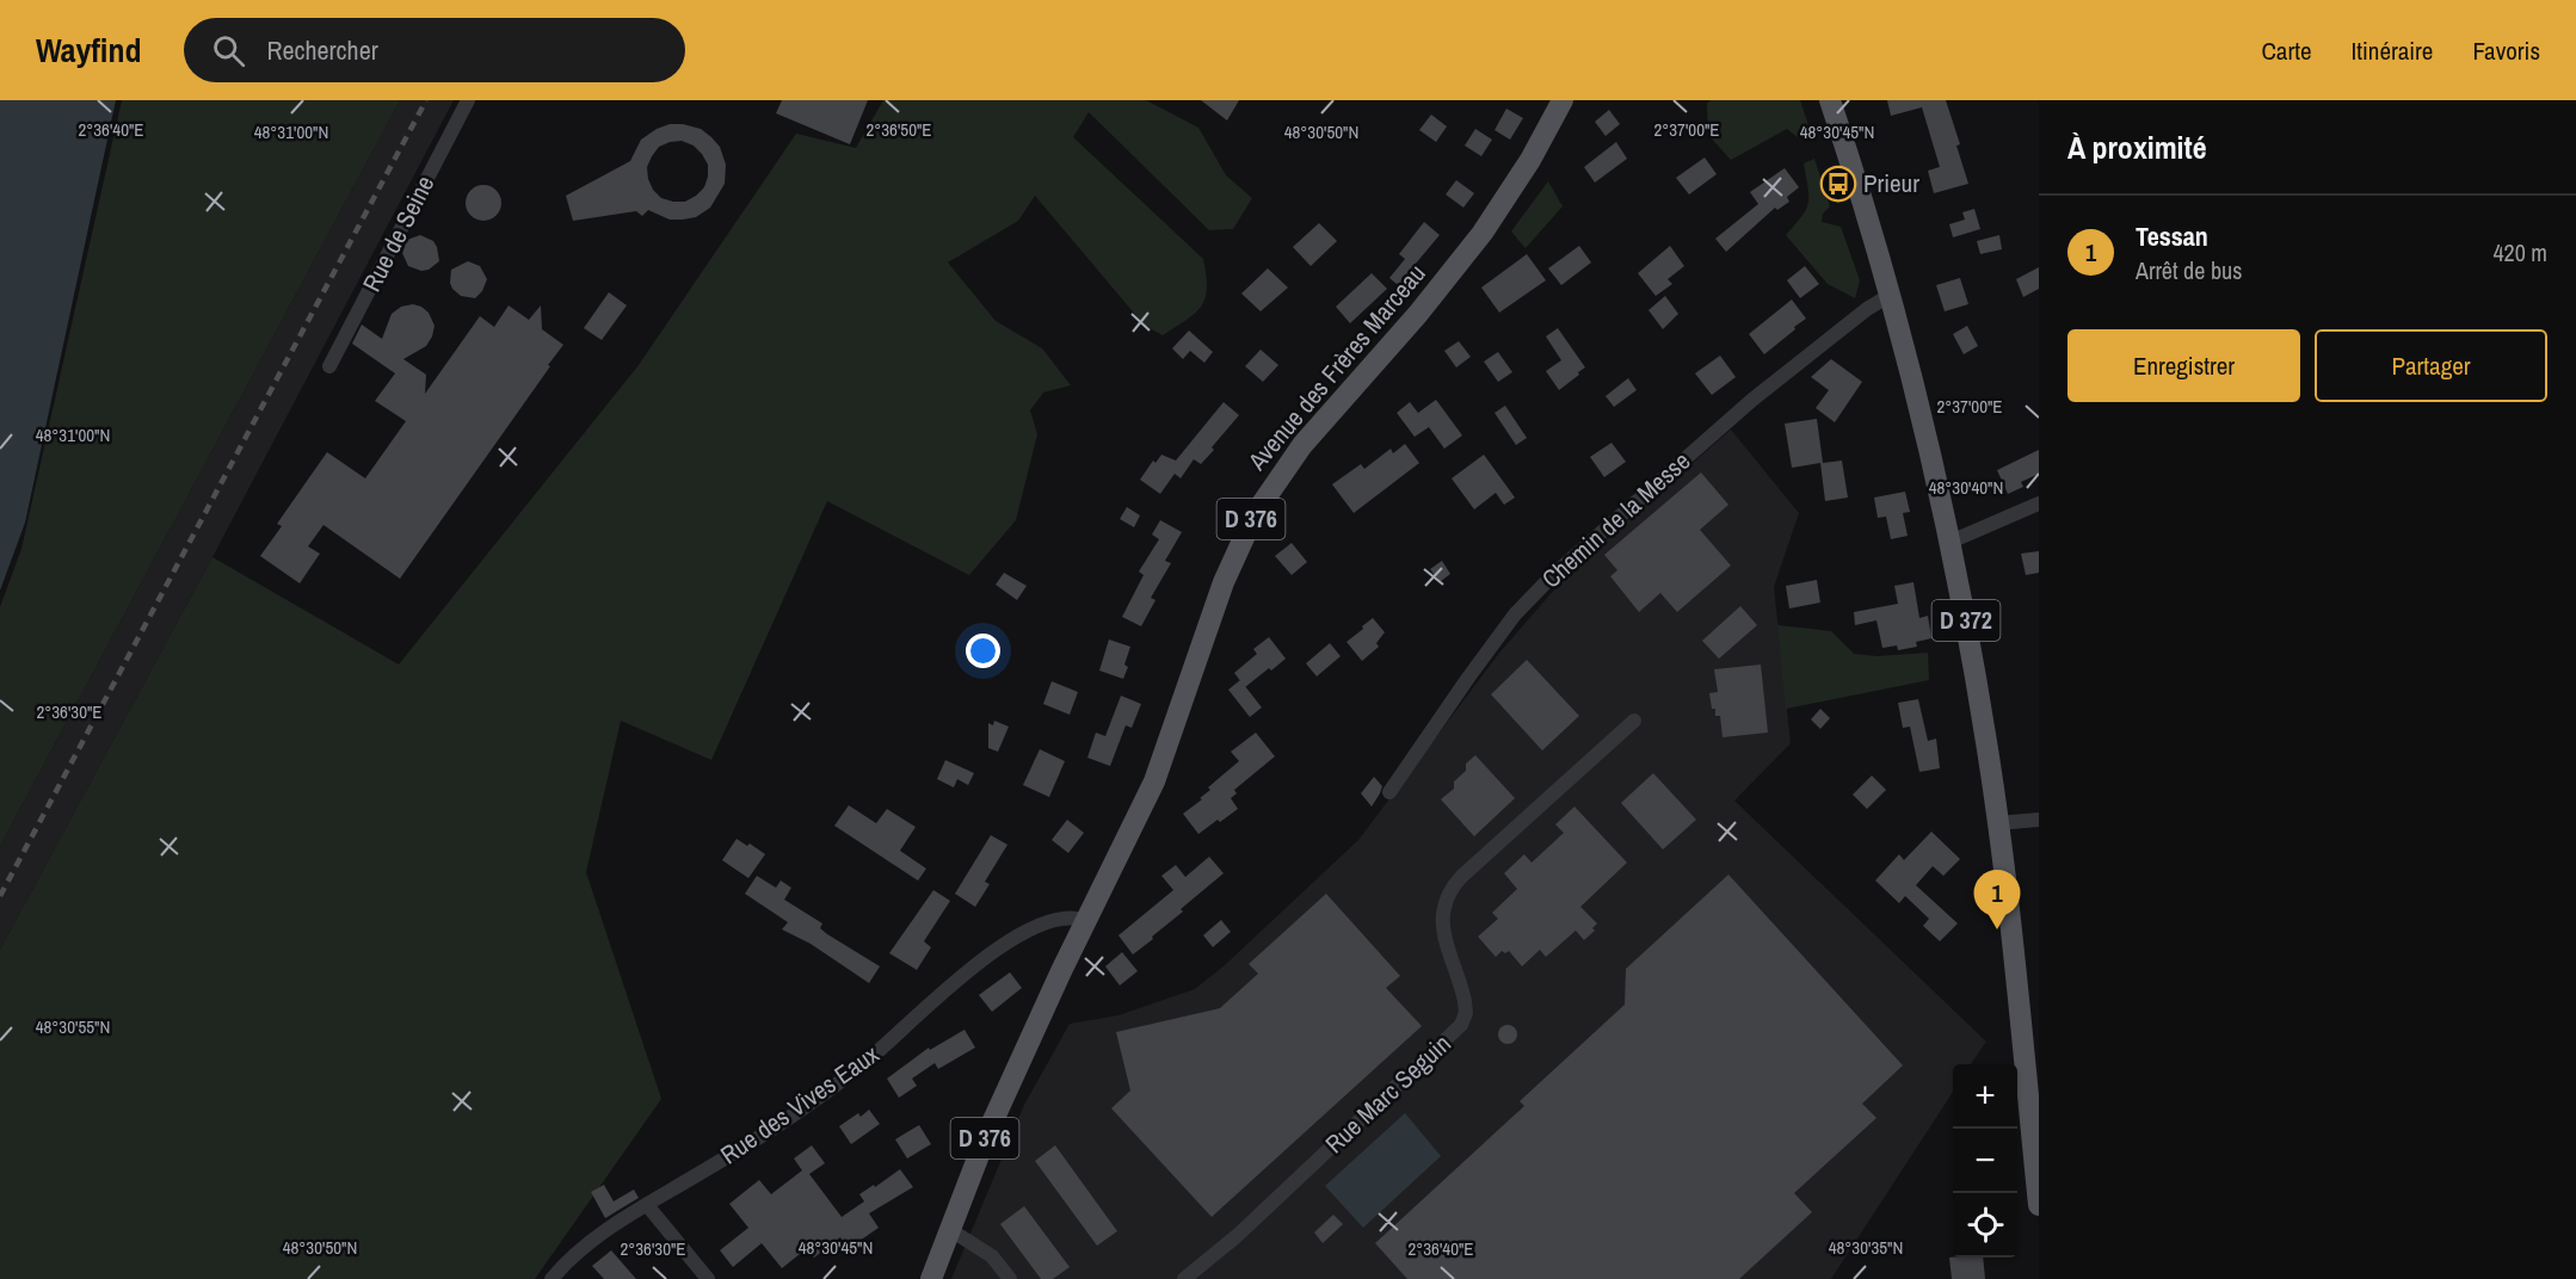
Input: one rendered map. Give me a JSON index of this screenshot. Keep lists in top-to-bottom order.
{
  "streets": {
    "main road": ["Avenue des Frères Marceau", "D 376", "D 372"],
    "street": [
      "Rue de Seine",
      "Chemin de la Messe",
      "Rue Marc Seguin",
      "Rue des Vives Eaux"
    ]
  },
  "crossings": [
    ["Avenue des Frères Marceau", "D 376"],
    ["Avenue des Frères Marceau", "Rue des Vives Eaux"],
    ["Chemin de la Messe", "D 372"]
  ],
  "places": {
    "bus stop": ["Prieur"]
  },
  "page": {
    "header": "Wayfind",
    "search": "Rechercher",
    "nav": ["Carte", "Itinéraire", "Favoris"],
    "heading": "À proximité",
    "list": [
      {
        "mark": "1",
        "name": "Tessan",
        "note": "Arrêt de bus",
        "value": "420 m"
      }
    ],
    "buttons": ["Enregistrer", "Partager"],
    "pins": "1",
    "map_buttons": ["+", "−"]
  },
  "coordinates": [
    "2°36'50\"E",
    "2°36'40\"E",
    "2°37'00\"E",
    "48°31'00\"N",
    "48°30'50\"N",
    "48°30'45\"N",
    "48°30'40\"N",
    "2°36'30\"E",
    "48°30'55\"N",
    "48°30'35\"N"
  ]
}
